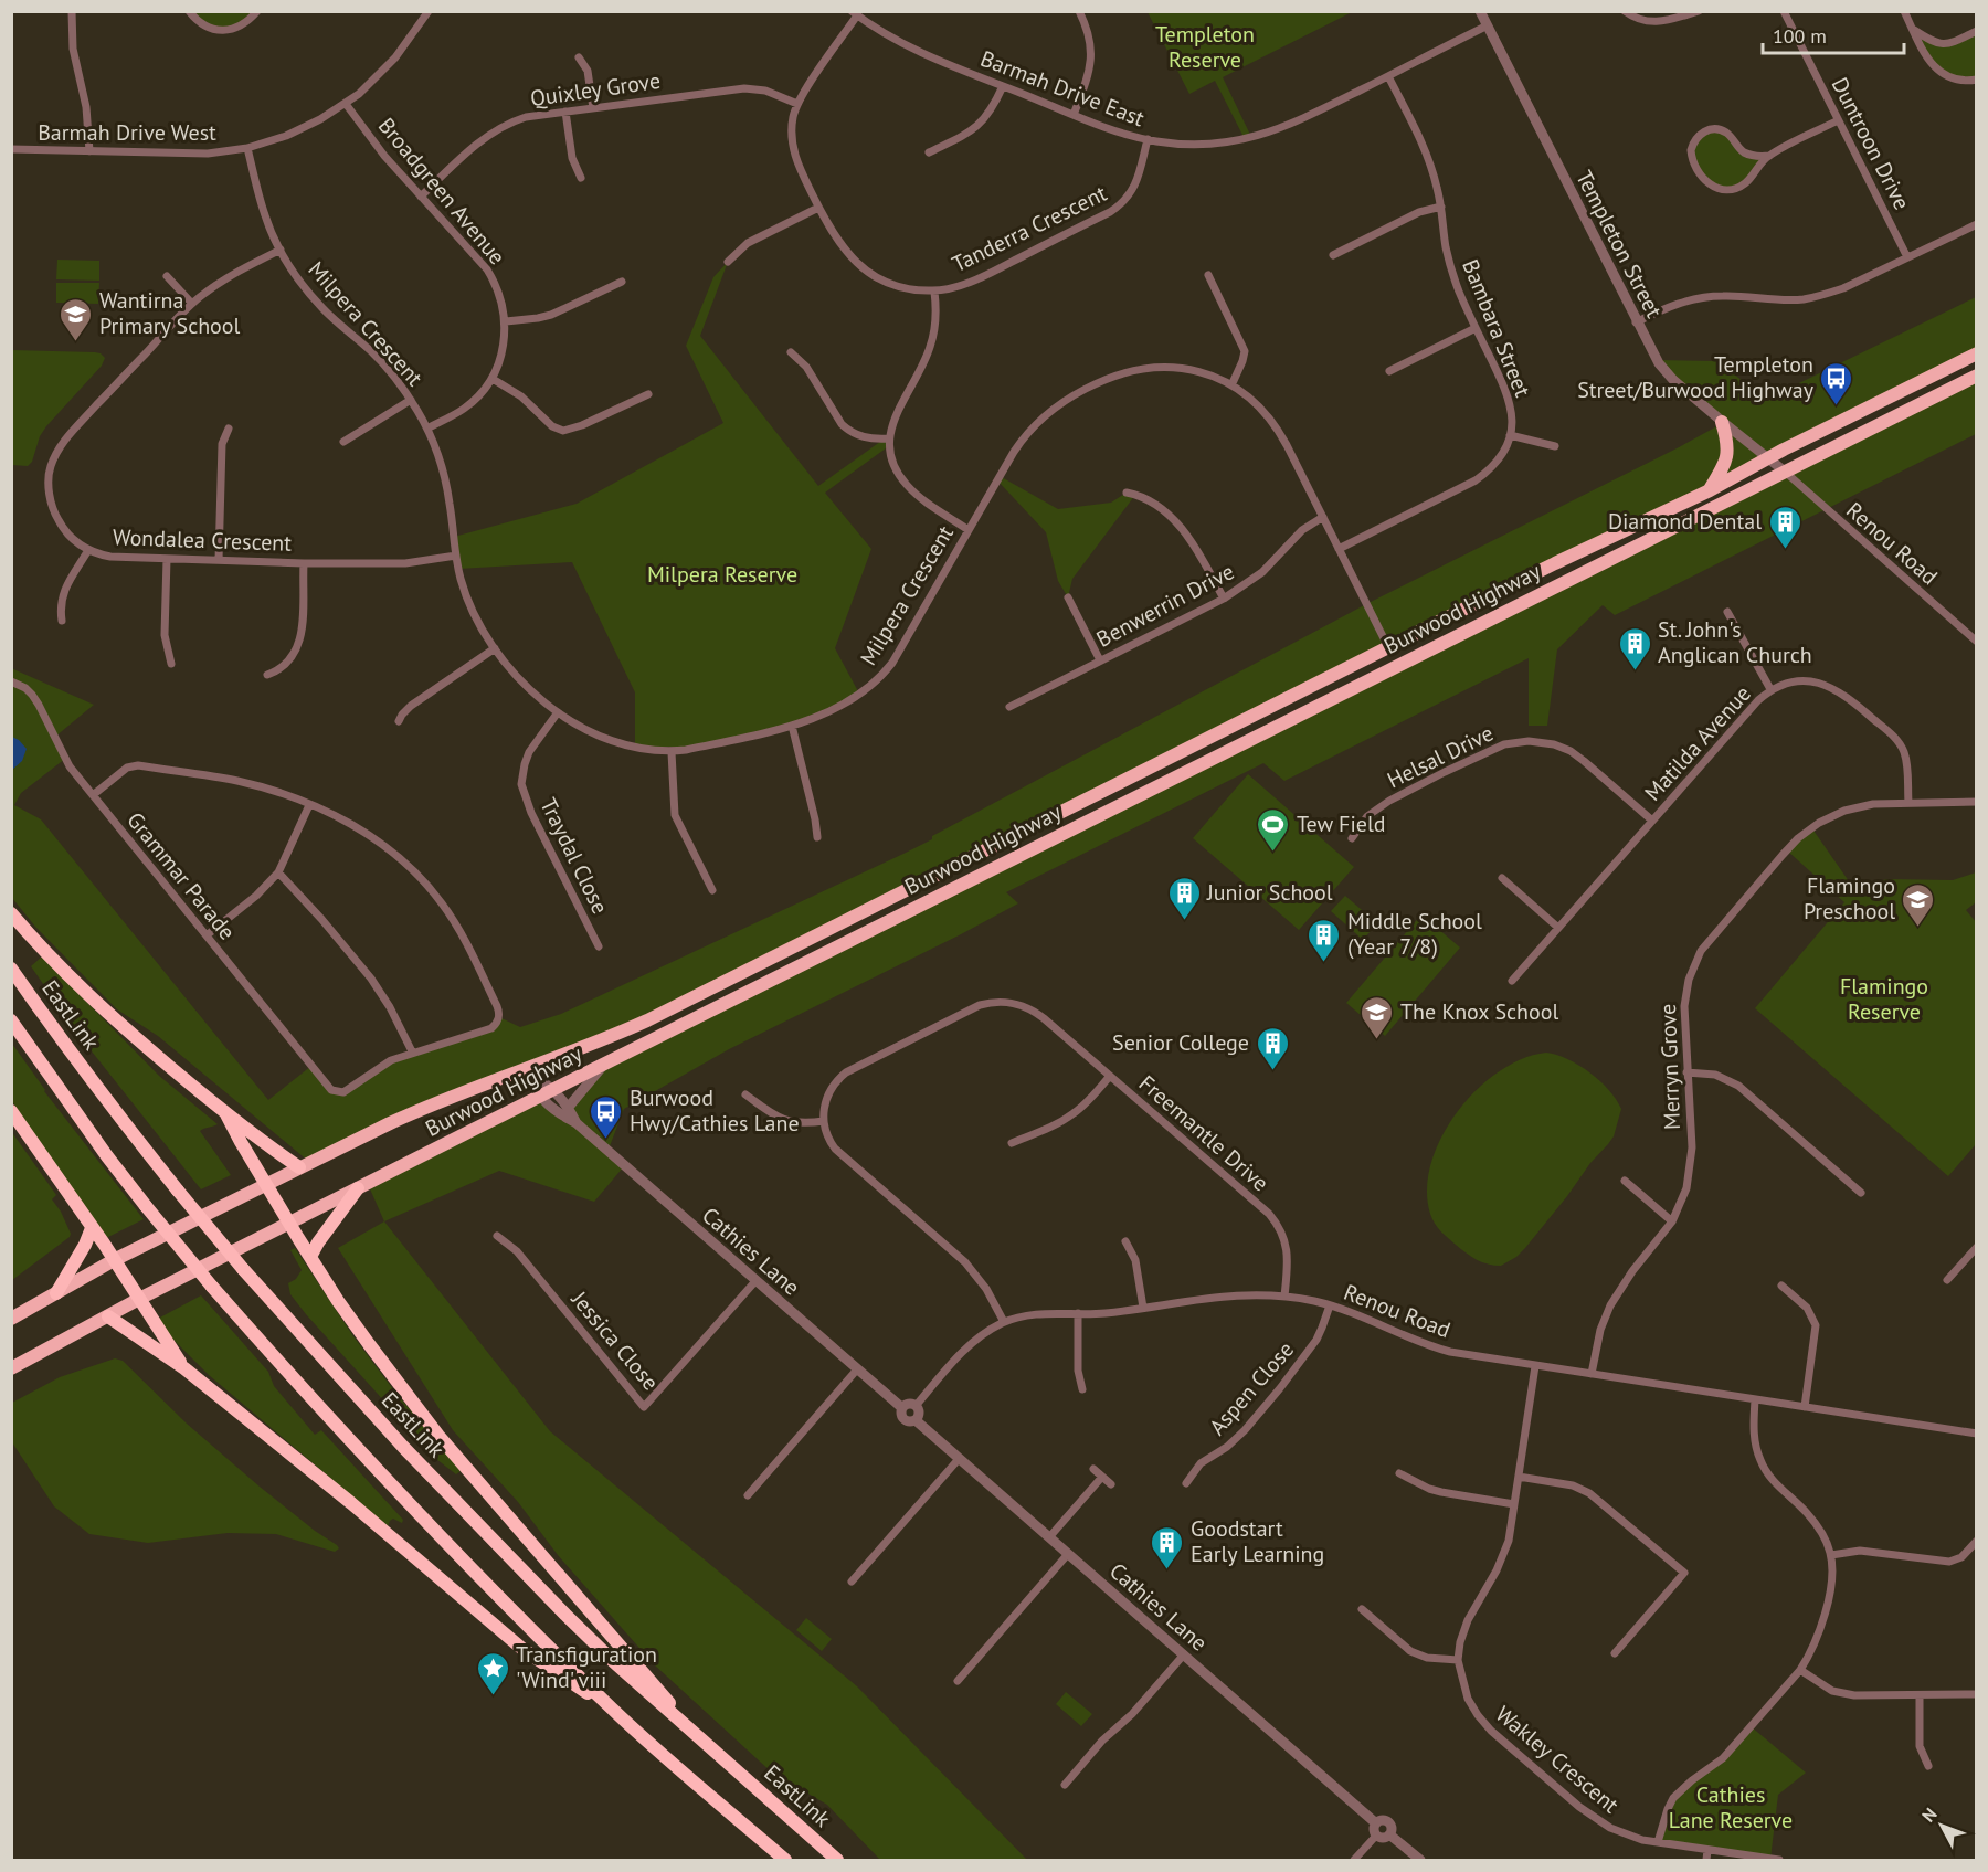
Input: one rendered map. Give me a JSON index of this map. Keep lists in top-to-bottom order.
{
  "streets": {
    "highway": ["Burwood Highway", "EastLink"],
    "street": [
      "Barmah Drive East",
      "Quixley Grove",
      "Barmah Drive West",
      "Duntroon Drive",
      "Broadgreen Avenue",
      "Tanderra Crescent",
      "Templeton Street",
      "Milpera Crescent",
      "Bambara Street",
      "Wondalea Crescent",
      "Renou Road",
      "Benwerrin Drive",
      "Matilda Avenue",
      "Helsal Drive",
      "Traydal Close",
      "Grammar Parade",
      "Merryn Grove",
      "Freemantle Drive",
      "Cathies Lane",
      "Jessica Close",
      "Aspen Close",
      "Wakley Crescent"
    ]
  },
  "crossings": [
    ["Barmah Drive East", "Tanderra Crescent"],
    ["Barmah Drive East", "Templeton Street"],
    ["Barmah Drive East", "Bambara Street"],
    ["Quixley Grove", "Broadgreen Avenue"],
    ["Quixley Grove", "Tanderra Crescent"],
    ["Barmah Drive West", "Broadgreen Avenue"],
    ["Barmah Drive West", "Milpera Crescent"],
    ["Broadgreen Avenue", "Milpera Crescent"],
    ["Templeton Street", "Renou Road"],
    ["Templeton Street", "Burwood Highway"],
    ["Milpera Crescent", "Bambara Street"],
    ["Milpera Crescent", "Wondalea Crescent"],
    ["Milpera Crescent", "Benwerrin Drive"],
    ["Milpera Crescent", "Burwood Highway"],
    ["Milpera Crescent", "Traydal Close"],
    ["Renou Road", "Burwood Highway"],
    ["Renou Road", "Merryn Grove"],
    ["Renou Road", "Freemantle Drive"],
    ["Renou Road", "Cathies Lane"],
    ["Renou Road", "Aspen Close"],
    ["Renou Road", "Wakley Crescent"],
    ["Burwood Highway", "Cathies Lane"],
    ["Matilda Avenue", "Helsal Drive"],
    ["Matilda Avenue", "Merryn Grove"],
    ["Cathies Lane", "Jessica Close"]
  ],
  "parks": [
    "Templeton Reserve",
    "Milpera Reserve",
    "Flamingo Reserve",
    "Cathies Lane Reserve"
  ],
  "places": {
    "school or university": ["Wantirna Primary School", "Flamingo Preschool", "The Knox School"],
    "bus stop": ["Templeton Street/Burwood Highway", "Burwood Hwy/Cathies Lane"],
    "building": [
      "Diamond Dental",
      "St. John's Anglican Church",
      "Junior School",
      "Middle School (Year 7/8)",
      "Senior College",
      "Goodstart Early Learning"
    ],
    "sports": ["Tew Field"],
    "place": ["Transfiguration 'Wind' viii"]
  },
  "scale_bar": "100 m",
  "north": "top left"
}
